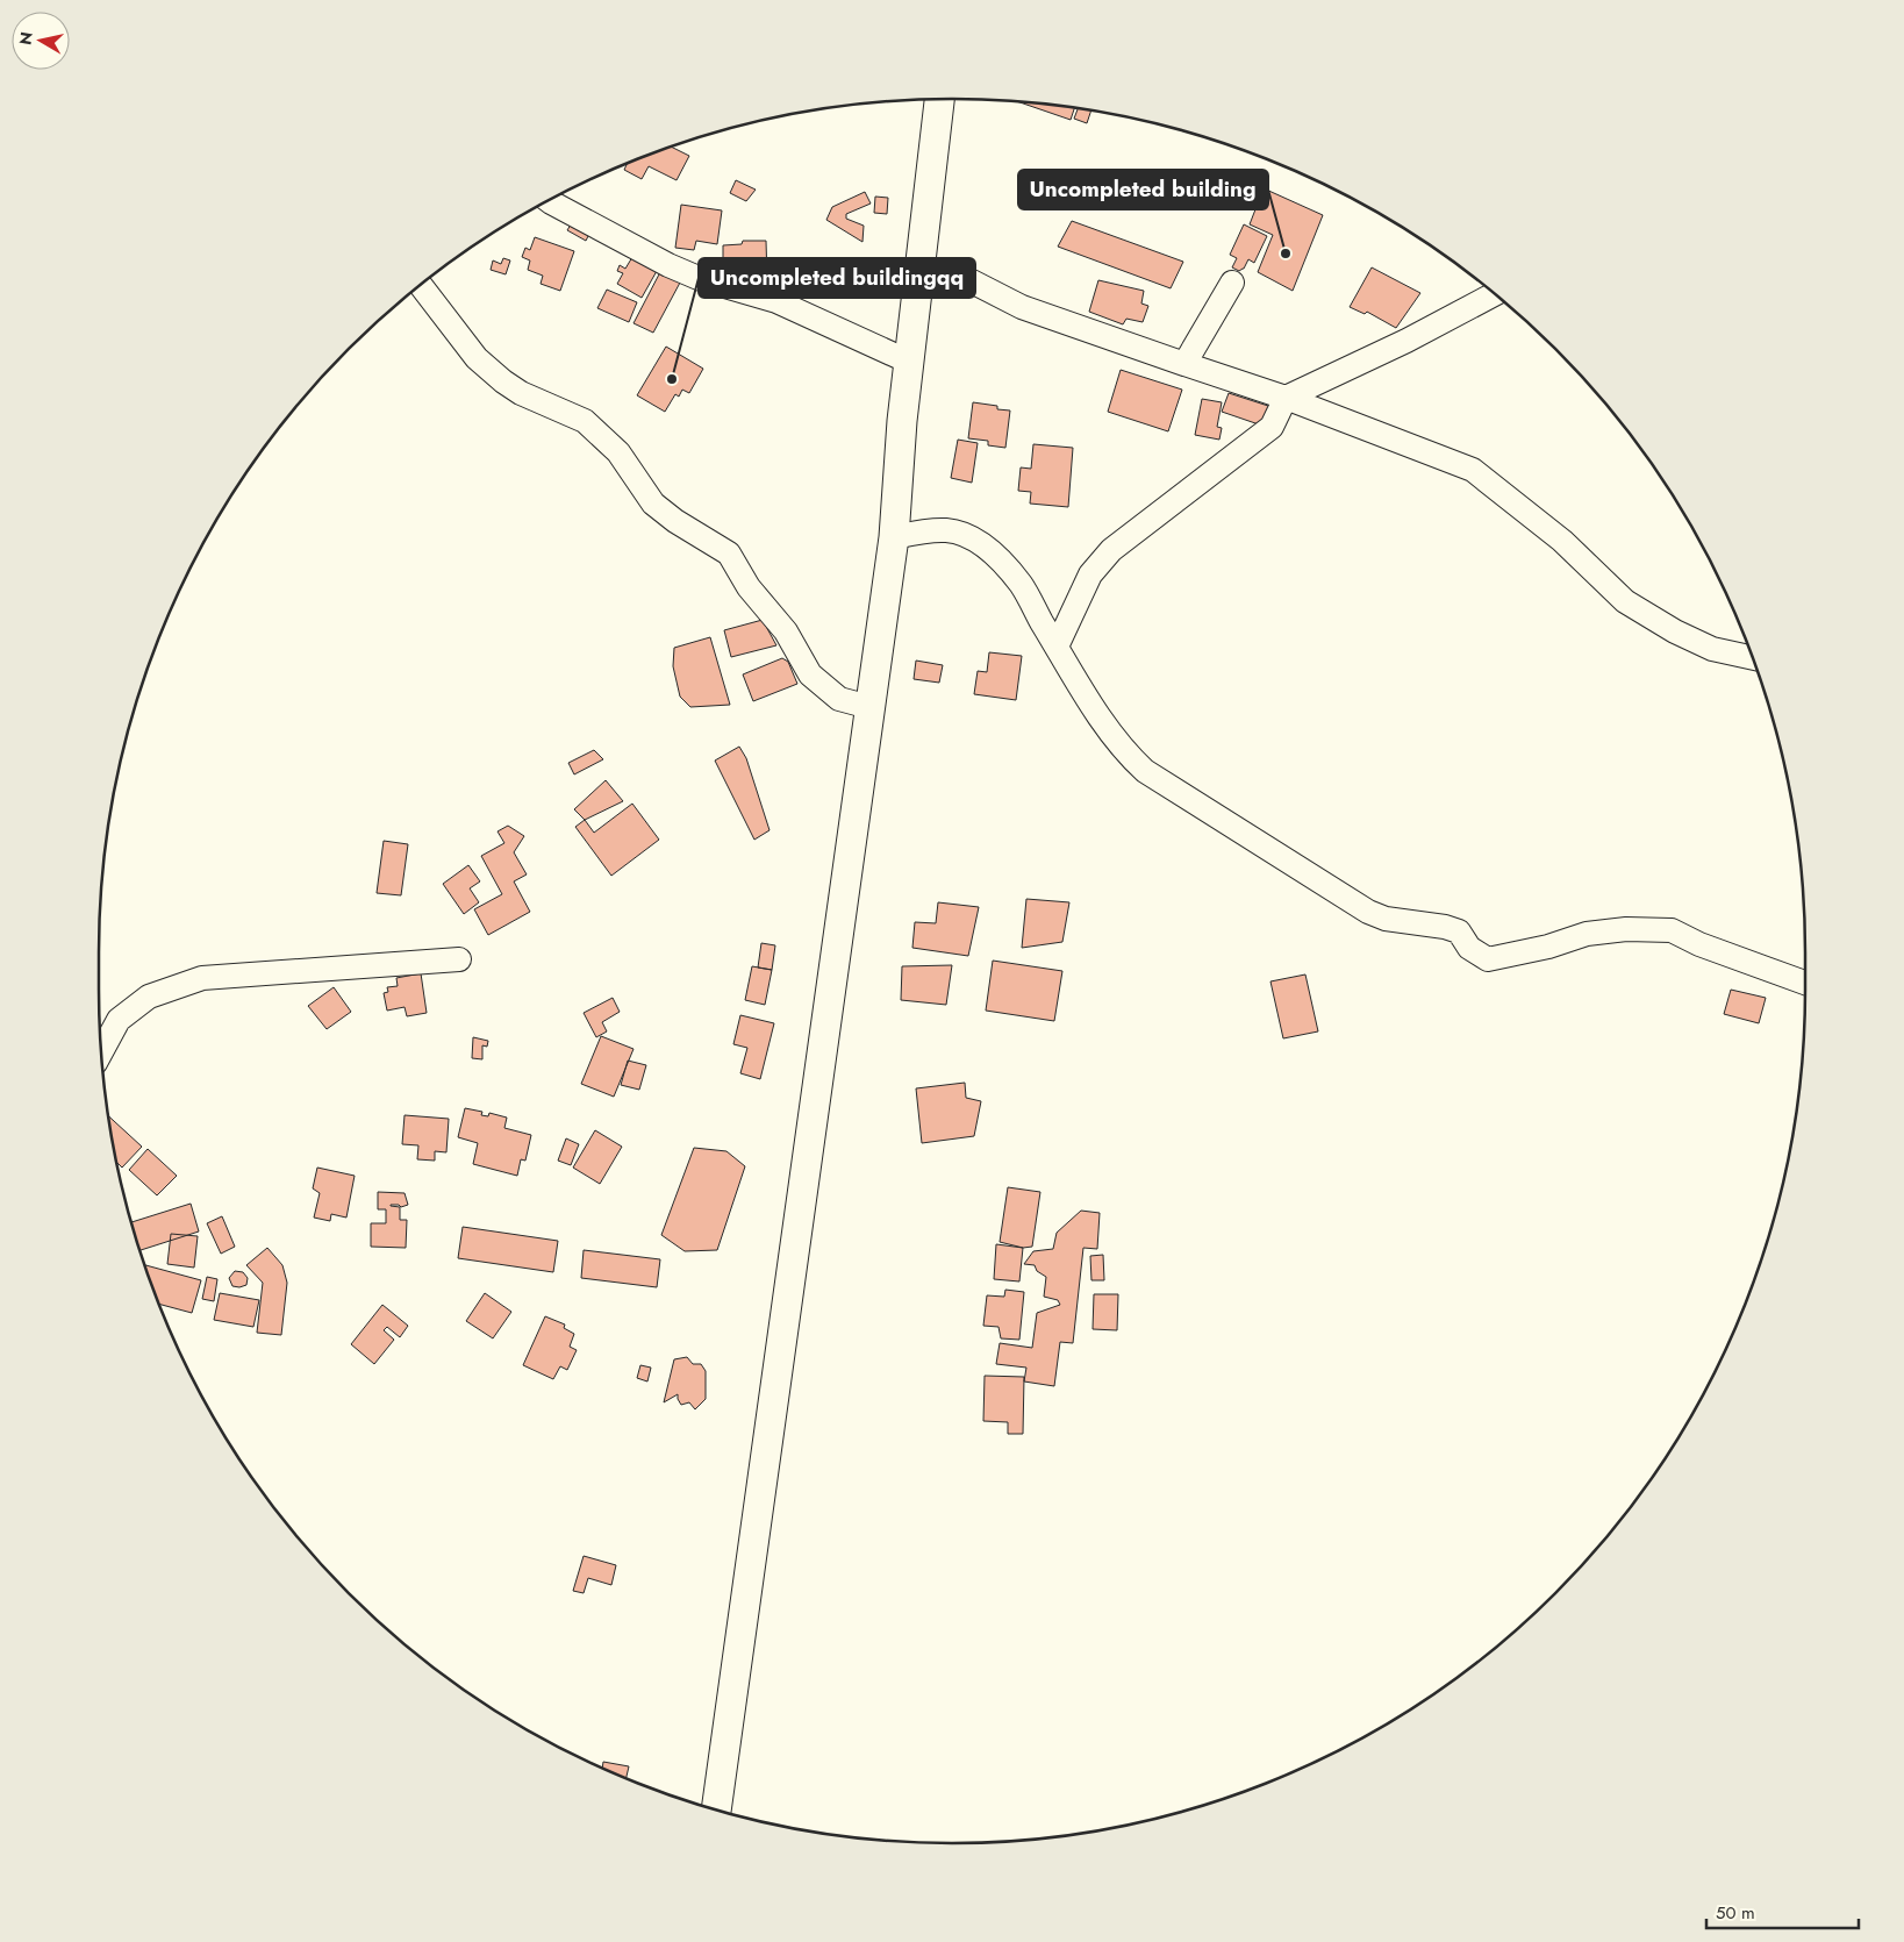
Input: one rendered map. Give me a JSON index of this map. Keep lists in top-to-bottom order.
{
  "places": ["Uncompleted building", "Uncompleted buildingqq"],
  "scale_bar": "50 m",
  "north": "left"
}
